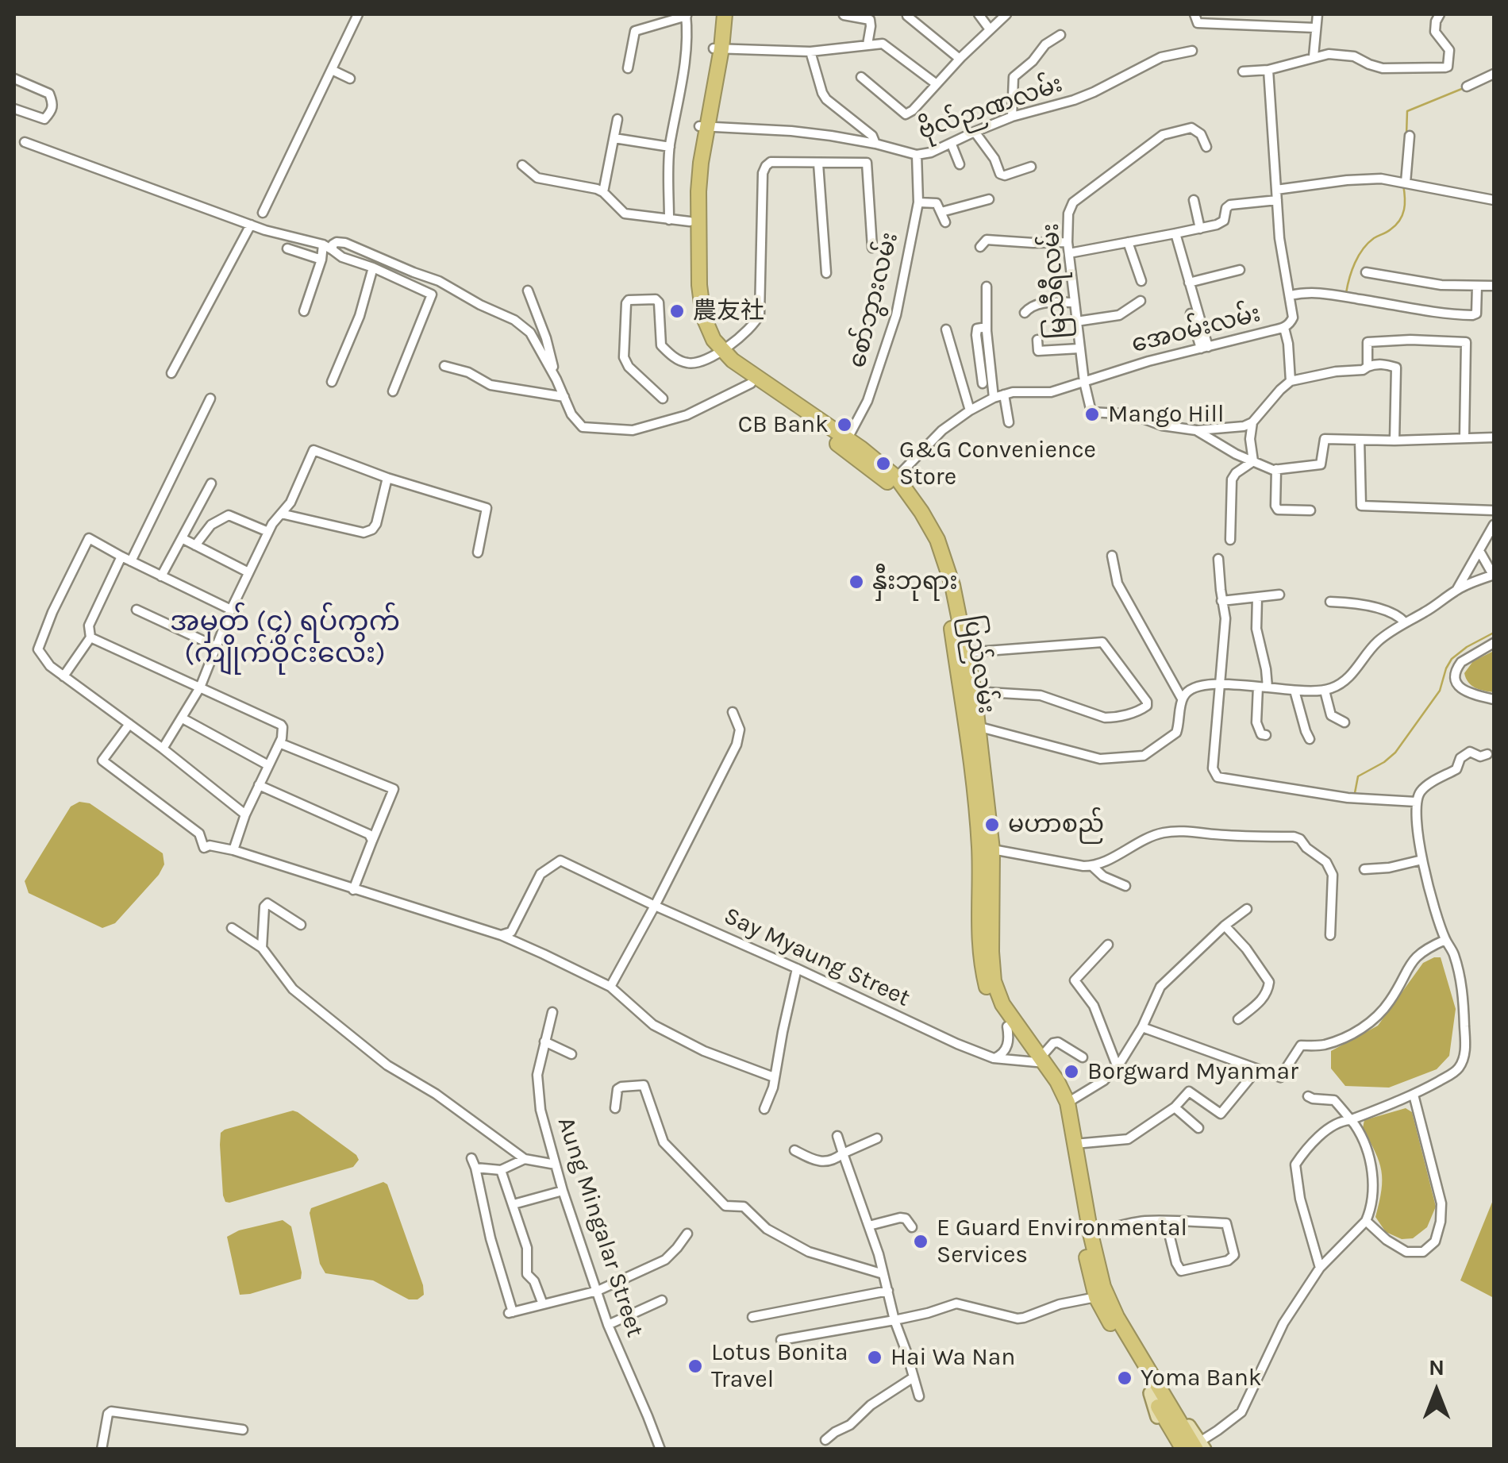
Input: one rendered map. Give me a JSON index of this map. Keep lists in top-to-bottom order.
{
  "streets": {
    "highway": ["ပြည်လမ်း"],
    "street": [
      "ဗိုလ်ဉာဏလမ်း",
      "မြသီရီလမ်း",
      "စော်ဘွားလမ်း",
      "အေဝမ်းလမ်း",
      "Say Myaung Street",
      "Aung Mingalar Street"
    ]
  },
  "crossings": [
    ["ဗိုလ်ဉာဏလမ်း", "စော်ဘွားလမ်း"],
    ["ဗိုလ်ဉာဏလမ်း", "ပြည်လမ်း"],
    ["မြသီရီလမ်း", "အေဝမ်းလမ်း"],
    ["စော်ဘွားလမ်း", "ပြည်လမ်း"],
    ["အေဝမ်းလမ်း", "ပြည်လမ်း"],
    ["ပြည်လမ်း", "Say Myaung Street"]
  ],
  "districts": ["အမှတ် (၄) ရပ်ကွက် (ကျိုက်ဝိုင်းလေး)"],
  "places": [
    "農友社",
    "Mango Hill",
    "CB Bank",
    "G&G Convenience Store",
    "နှီးဘုရား",
    "မဟာစည်",
    "Borgward Myanmar",
    "E Guard Environmental Services",
    "Hai Wa Nan",
    "Lotus Bonita Travel",
    "Yoma Bank"
  ],
  "north": "top"
}
